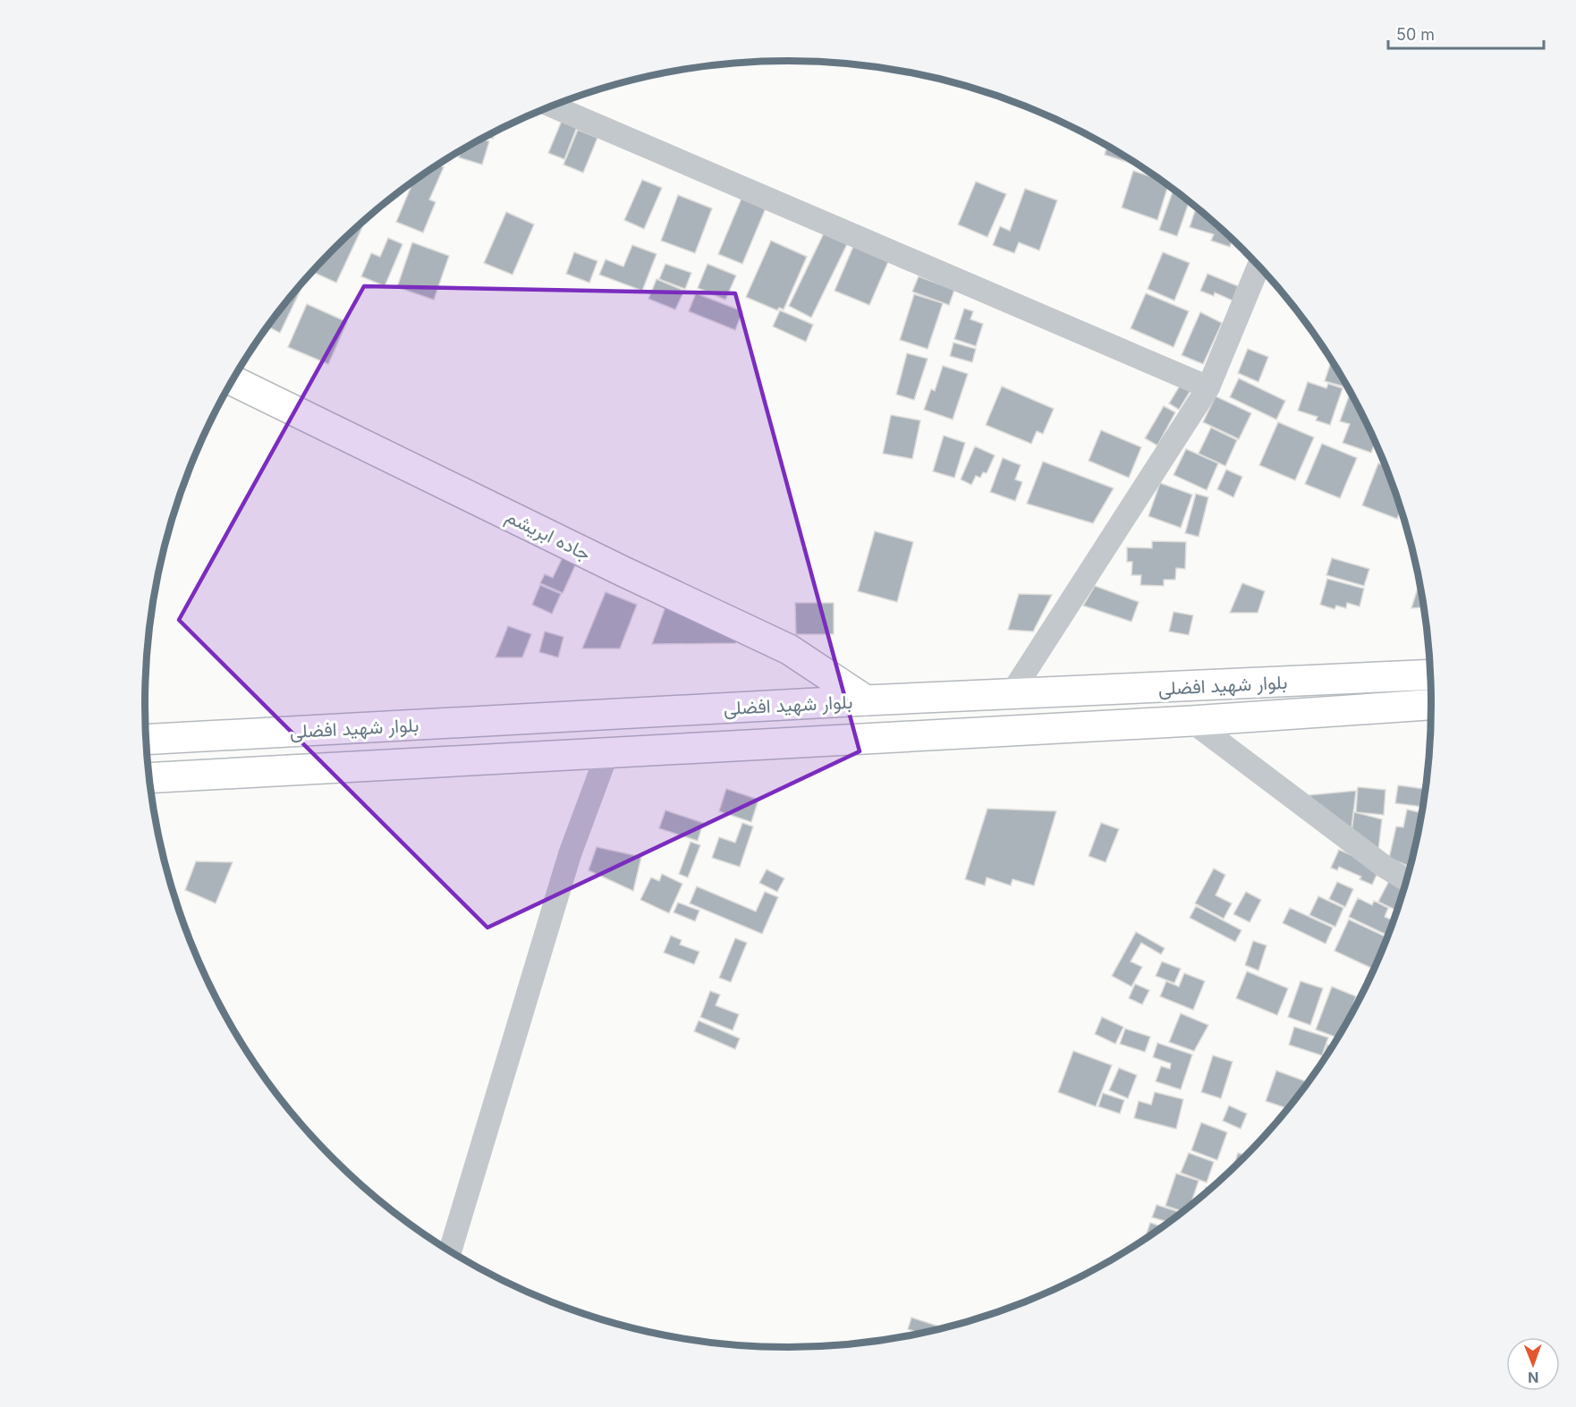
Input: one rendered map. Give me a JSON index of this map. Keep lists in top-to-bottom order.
{
  "streets": {
    "main road": ["جاده ابریشم", "بلوار شهید افضلی"]
  },
  "crossings": [
    ["جاده ابریشم", "بلوار شهید افضلی"]
  ],
  "scale_bar": "50 m",
  "north": "bottom"
}
